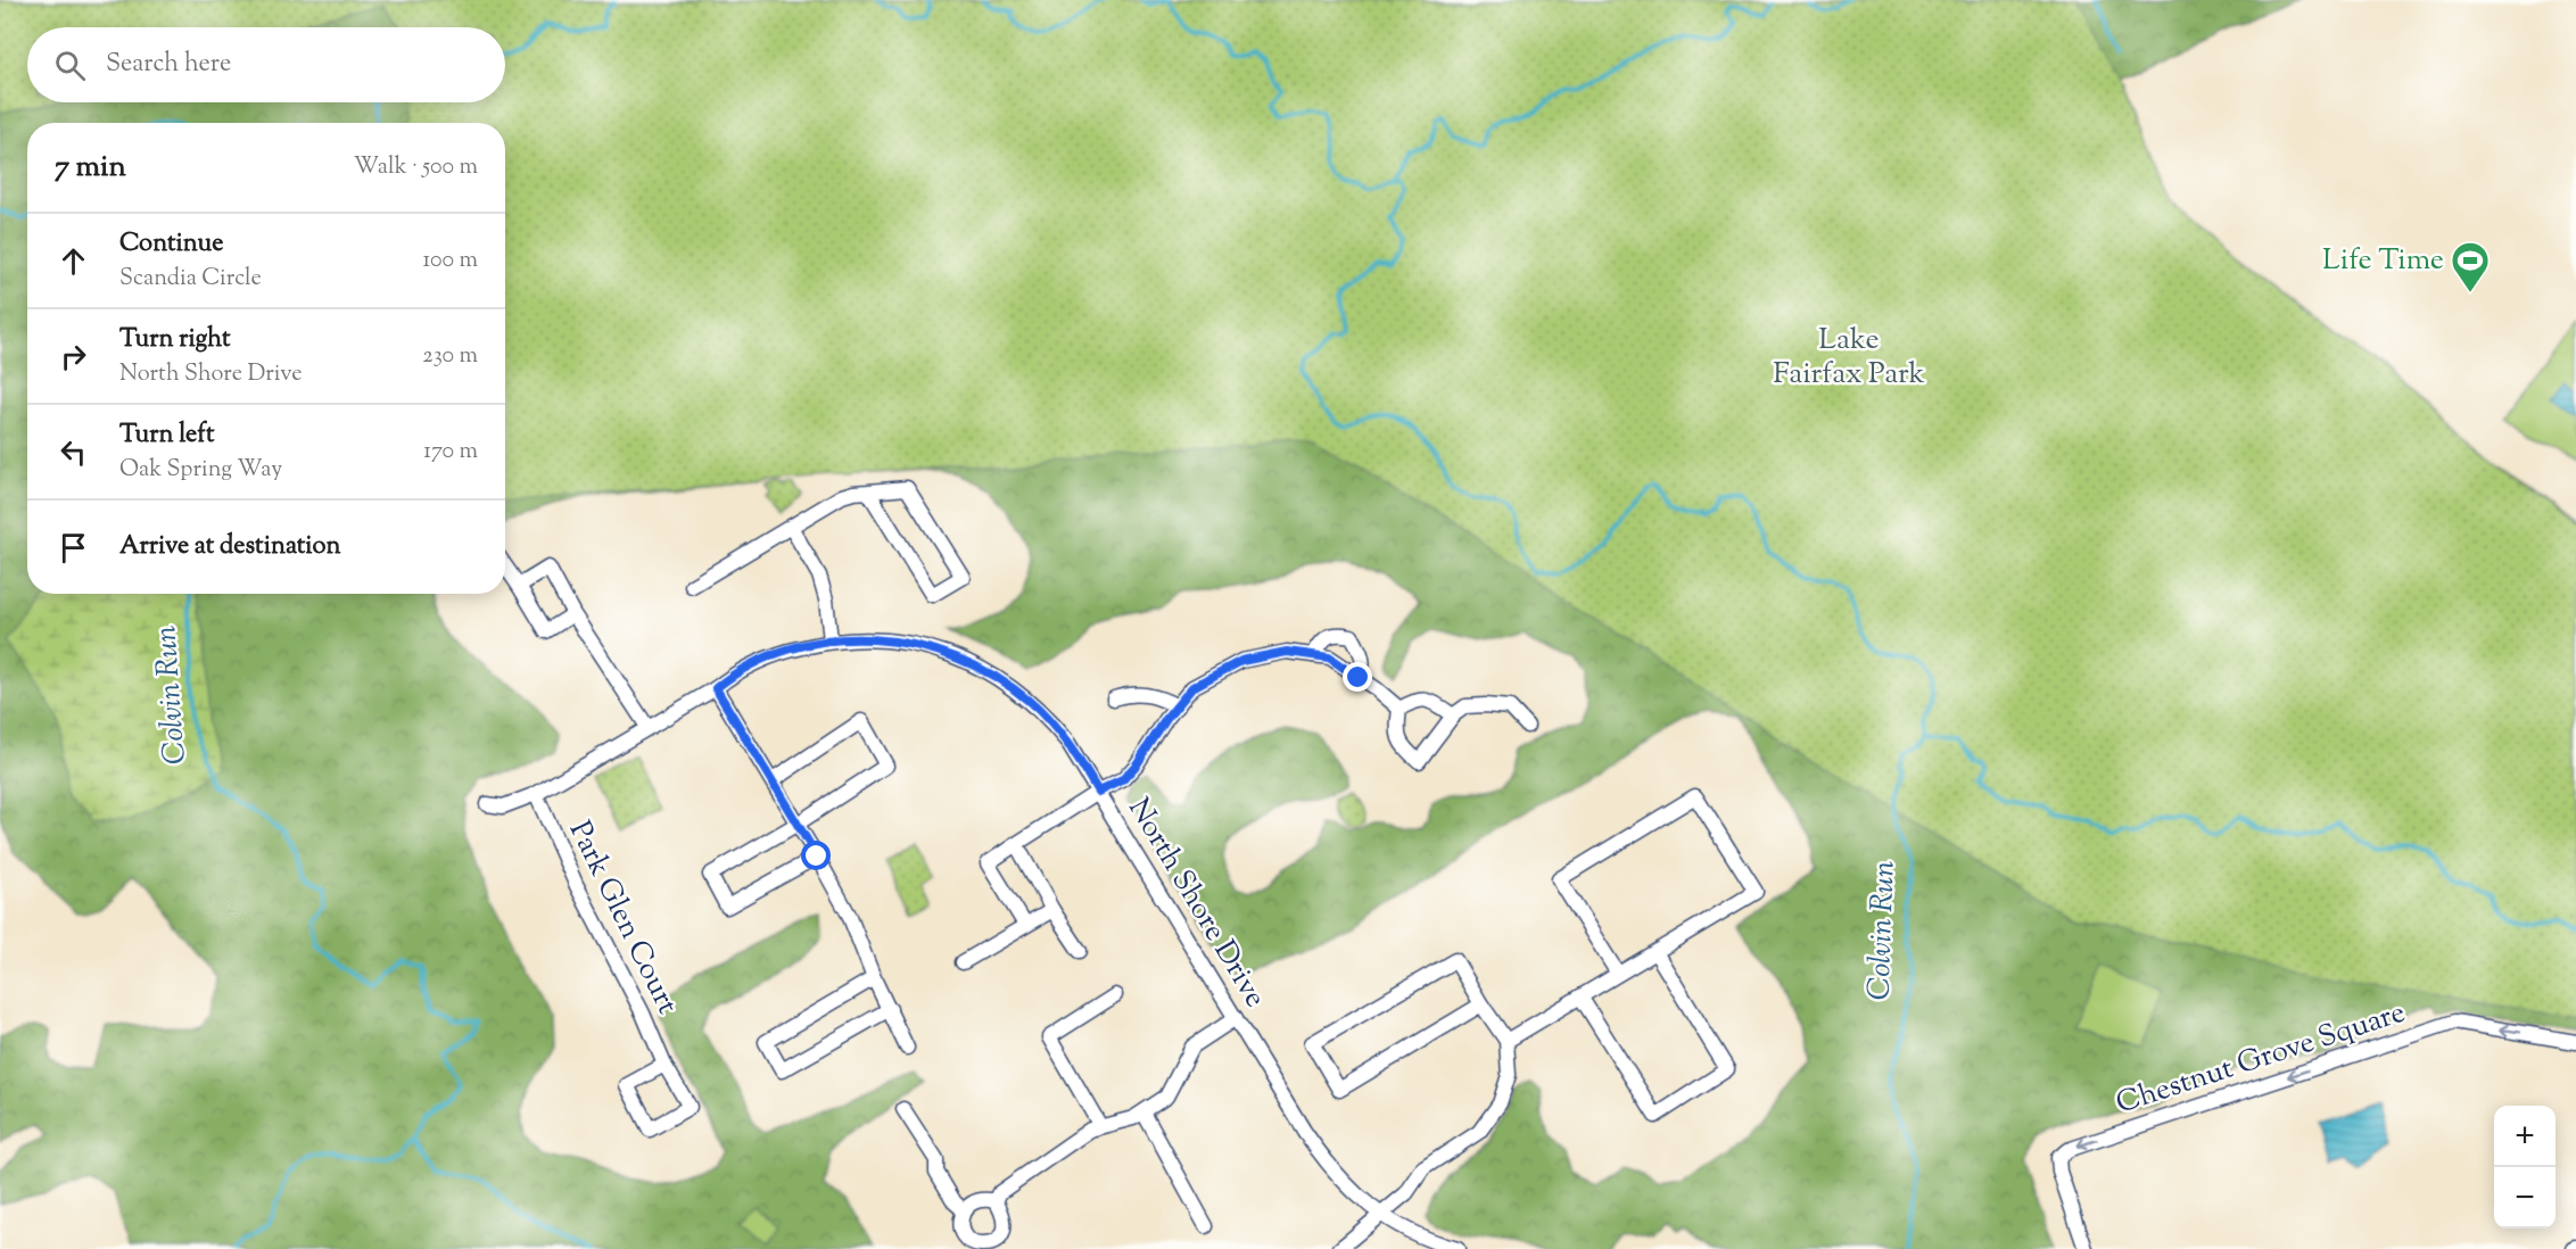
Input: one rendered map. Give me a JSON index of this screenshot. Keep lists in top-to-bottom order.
{
  "streets": {
    "street": ["North Shore Drive", "Park Glen Court", "Chestnut Grove Square"]
  },
  "crossings": [
    ["North Shore Drive", "Park Glen Court"]
  ],
  "one_way": ["Chestnut Grove Square"],
  "water": ["Colvin Run"],
  "parks": ["Lake Fairfax Park"],
  "places": {
    "sports": ["Life Time"]
  },
  "page": {
    "search": "Search here",
    "heading": ["7 min", "Walk · 500 m"],
    "list": [
      ["Continue", "Scandia Circle", "100 m"],
      ["Turn right", "North Shore Drive", "230 m"],
      ["Turn left", "Oak Spring Way", "170 m"],
      "Arrive at destination"
    ],
    "map_buttons": ["+", "−"]
  }
}
